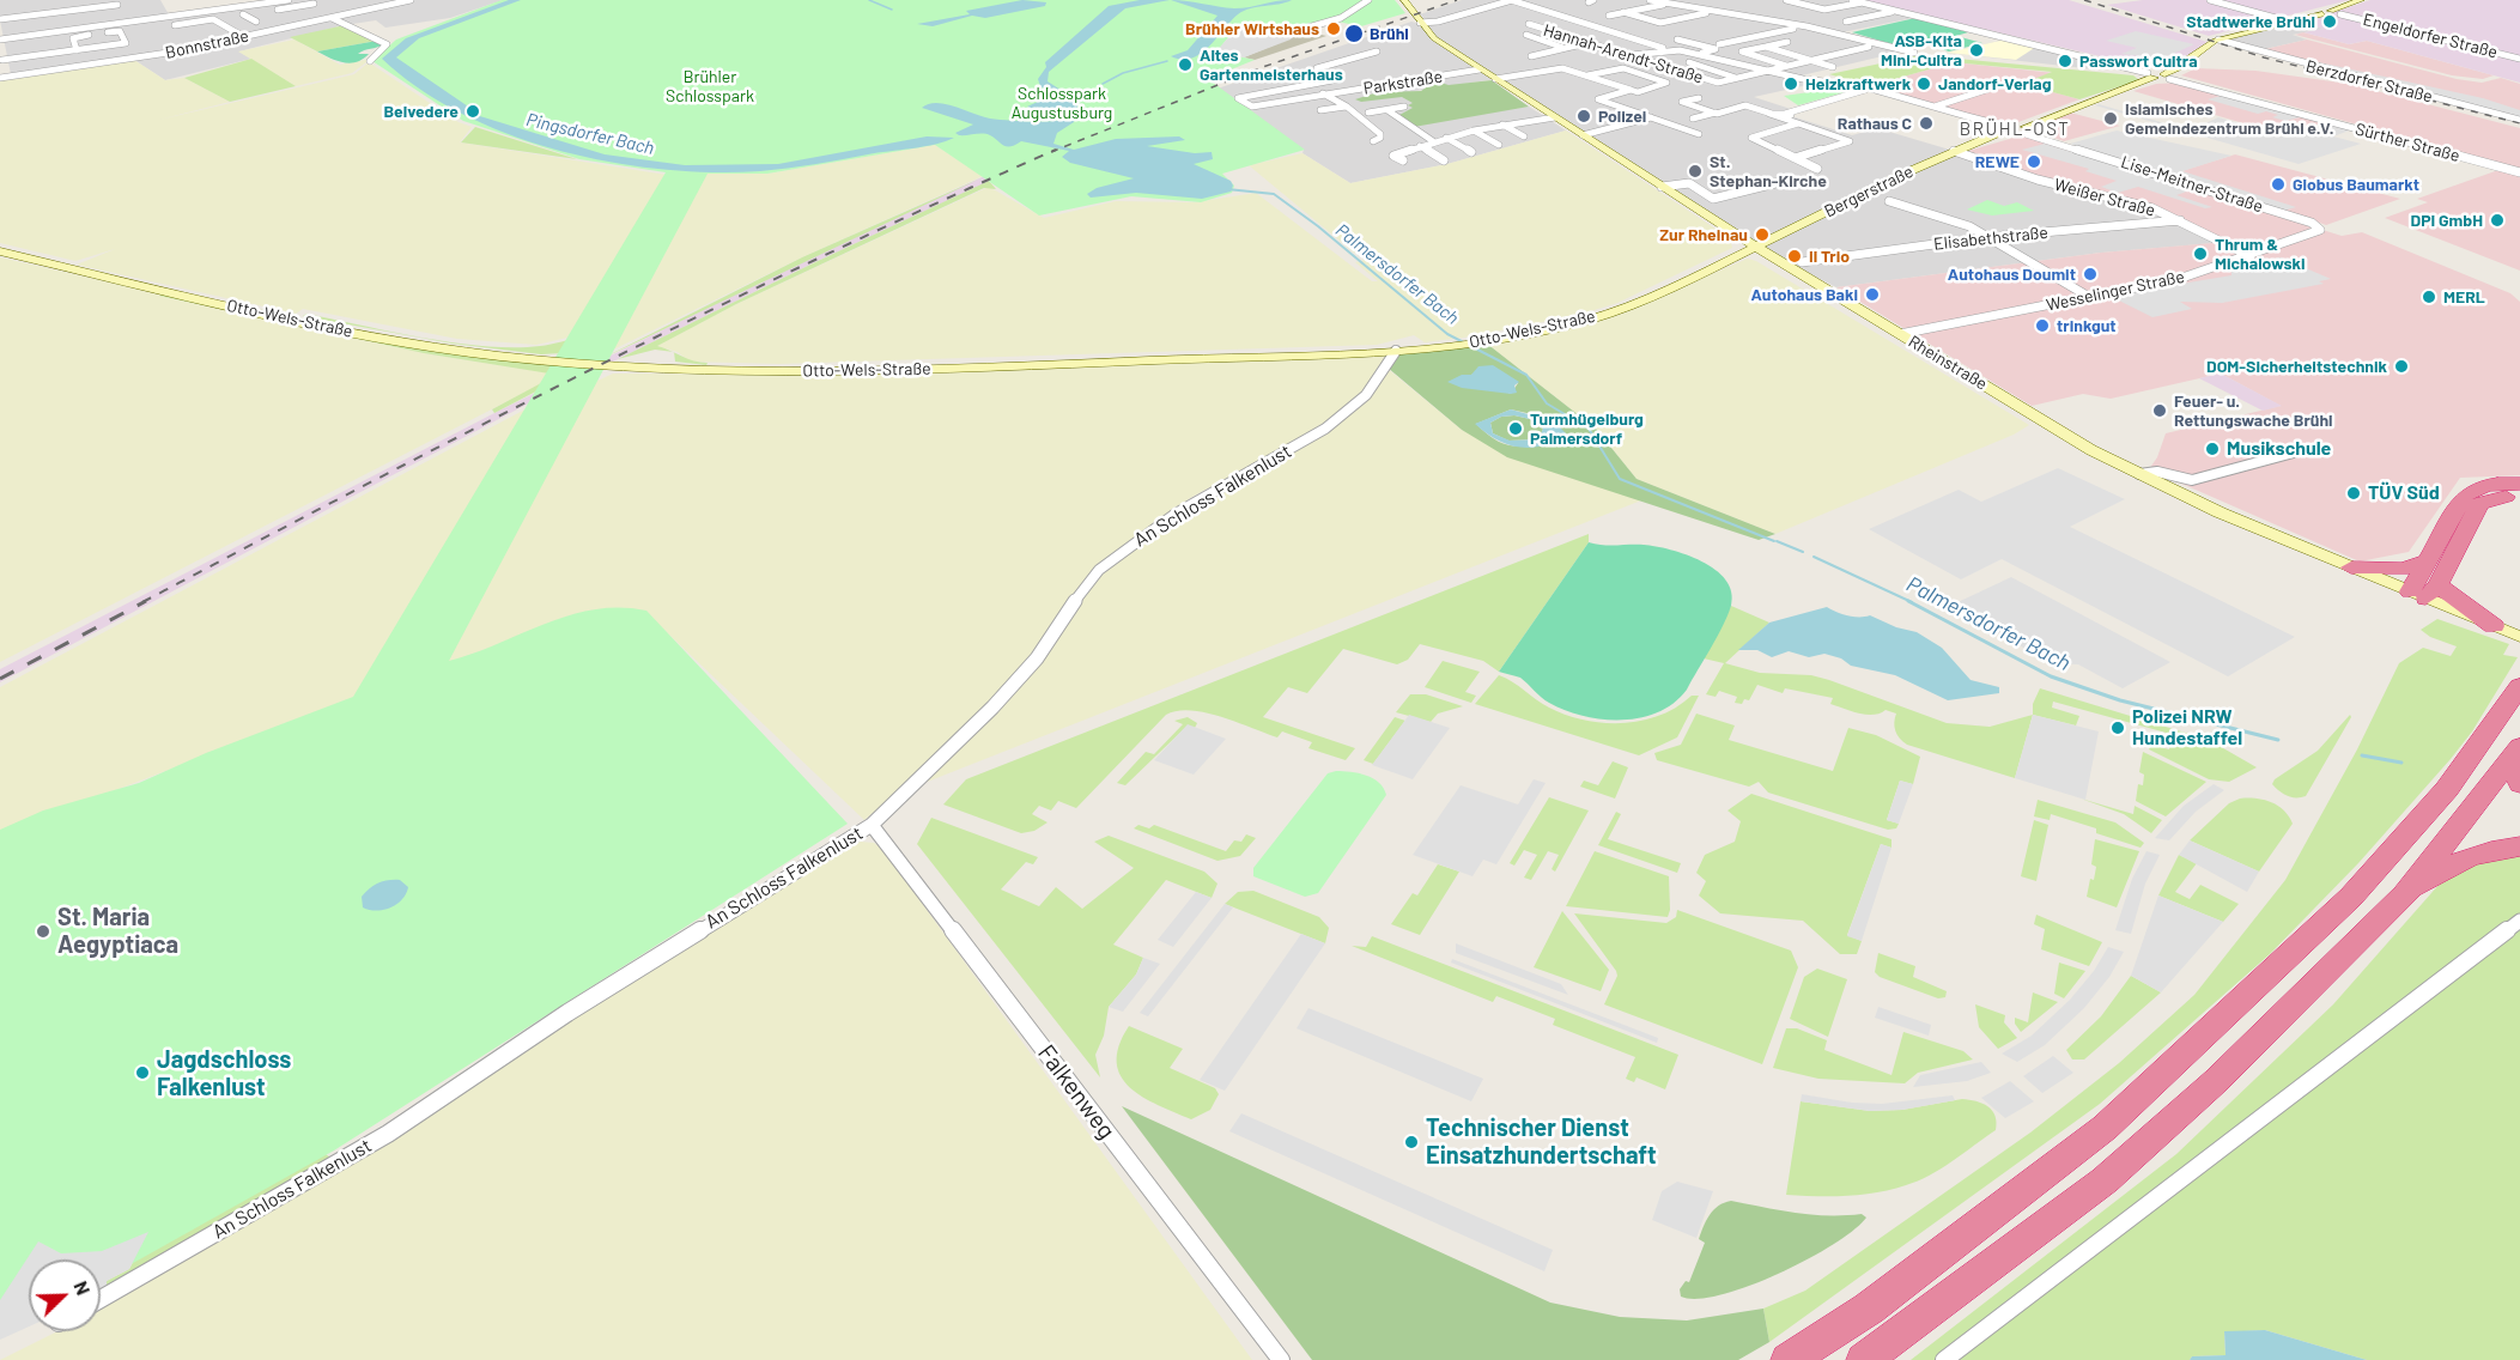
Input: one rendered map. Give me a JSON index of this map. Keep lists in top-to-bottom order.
{
  "streets": {
    "street": [
      "Engeldorfer Straße",
      "Bonnstraße",
      "Hannah-Arendt-Straße",
      "Berzdorfer Straße",
      "Parkstraße",
      "Sürther Straße",
      "Lise-Meitner-Straße",
      "Bergerstraße",
      "Weißer Straße",
      "Elisabethstraße",
      "Wesselinger Straße",
      "Otto-Wels-Straße",
      "Rheinstraße",
      "An Schloss Falkenlust",
      "Falkenweg"
    ]
  },
  "crossings": [
    ["Parkstraße", "Rheinstraße"],
    ["Lise-Meitner-Straße", "Bergerstraße"],
    ["Lise-Meitner-Straße", "Wesselinger Straße"],
    ["Bergerstraße", "Weißer Straße"],
    ["Bergerstraße", "Otto-Wels-Straße"],
    ["Bergerstraße", "Rheinstraße"],
    ["Weißer Straße", "Elisabethstraße"],
    ["Weißer Straße", "Wesselinger Straße"],
    ["Wesselinger Straße", "Rheinstraße"],
    ["Otto-Wels-Straße", "Rheinstraße"],
    ["Otto-Wels-Straße", "An Schloss Falkenlust"],
    ["An Schloss Falkenlust", "Falkenweg"]
  ],
  "districts": ["BRÜHL-OST"],
  "water": ["Pingsdorfer Bach", "Palmersdorfer Bach"],
  "parks": ["Brühler Schlosspark", "Schlosspark Augustusburg"],
  "places": [
    "Stadtwerke Brühl",
    "Brühler Wirtshaus",
    "Brühl",
    "ASB-Kita Mini-Cultra",
    "Passwort Cultra",
    "Altes Gartenmeisterhaus",
    "Heizkraftwerk",
    "Jandorf-Verlag",
    "Belvedere",
    "Polizei",
    "Islamisches Gemeindezentrum Brühl e.V.",
    "Rathaus C",
    "REWE",
    "St. Stephan-Kirche",
    "Globus Baumarkt",
    "DPI GmbH",
    "Zur Rheinau",
    "Thrum & Michalowski",
    "Il Trio",
    "Autohaus Doumit",
    "Autohaus Baki",
    "MERL",
    "trinkgut",
    "DOM-Sicherheitstechnik",
    "Feuer- u. Rettungswache Brühl",
    "Turmhügelburg Palmersdorf",
    "Musikschule",
    "TÜV Süd",
    "Polizei NRW Hundestaffel",
    "St. Maria Aegyptiaca",
    "Jagdschloss Falkenlust",
    "Technischer Dienst Einsatzhundertschaft"
  ],
  "north": "top right"
}
